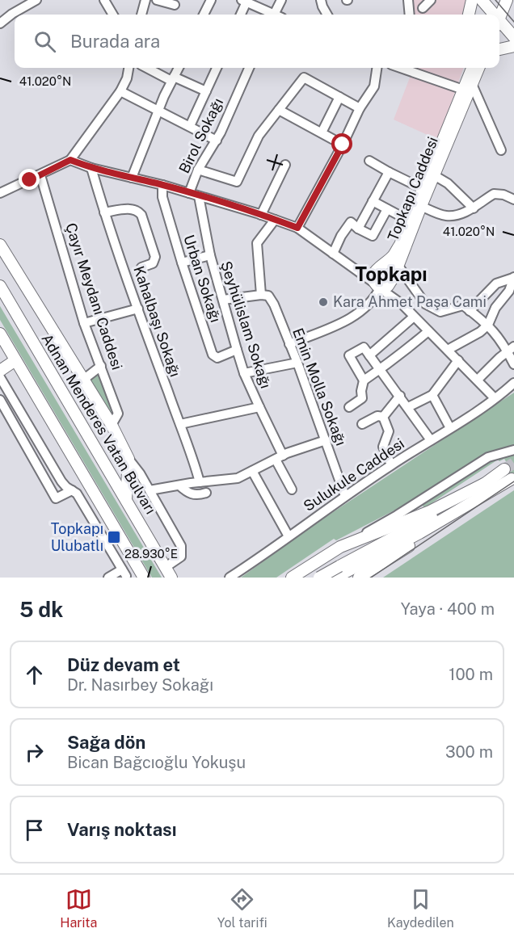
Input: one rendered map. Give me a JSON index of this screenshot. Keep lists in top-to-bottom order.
{
  "streets": {
    "main road": ["Topkapı Caddesi", "Adnan Menderes Vatan Bulvarı"],
    "street": [
      "Birol Sokağı",
      "Urban Sokağı",
      "Çayır Meydanı Caddesi",
      "Kahalbaşı Sokağı",
      "Şeyhülislam Sokağı",
      "Emin Molla Sokağı",
      "Sulukule Caddesi"
    ]
  },
  "crossings": [
    ["Urban Sokağı", "Şeyhülislam Sokağı"],
    ["Emin Molla Sokağı", "Sulukule Caddesi"]
  ],
  "districts": ["Topkapı"],
  "places": {
    "other": ["Kara Ahmet Paşa Cami"],
    "transit": ["Topkapı Ulubatlı"]
  },
  "page": {
    "search": "Burada ara",
    "heading": ["5 dk", "Yaya · 400 m"],
    "list": [
      ["Düz devam et", "Dr. Nasırbey Sokağı", "100 m"],
      ["Sağa dön", "Bican Bağcıoğlu Yokuşu", "300 m"],
      "Varış noktası"
    ],
    "nav": ["Harita", "Yol tarifi", "Kaydedilen"]
  },
  "coordinates": ["41.020°N", "28.930°E"]
}
